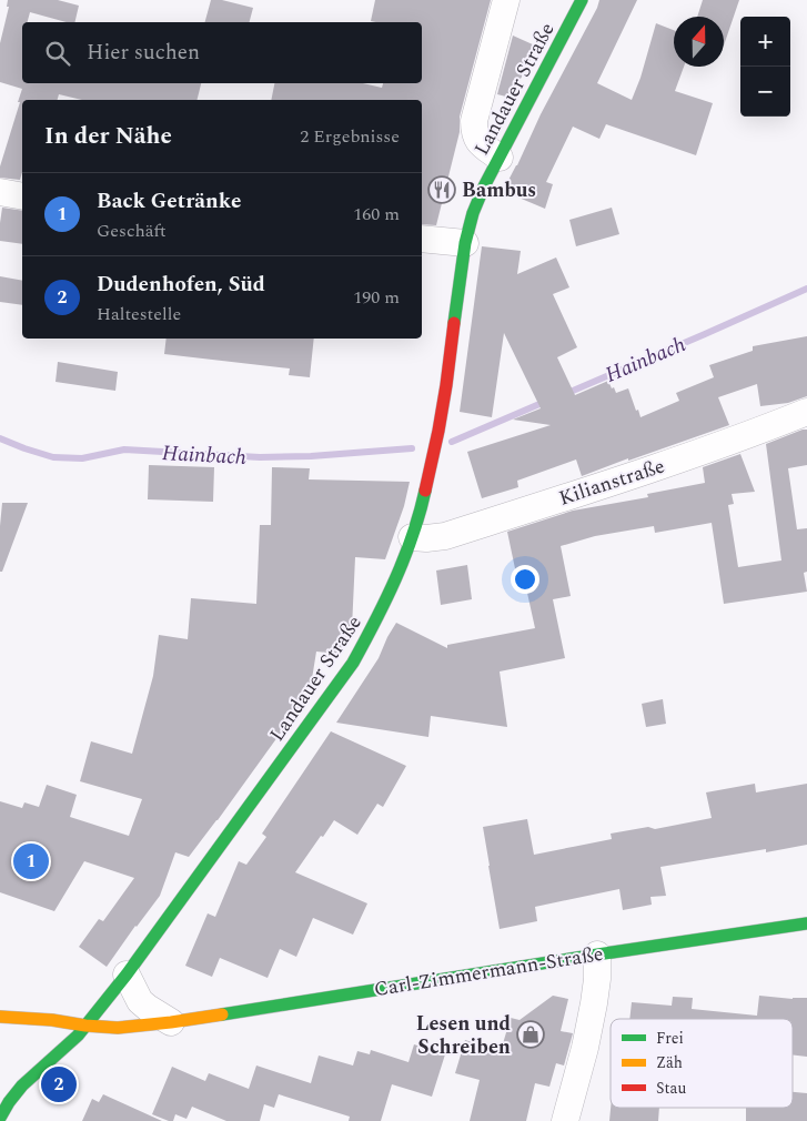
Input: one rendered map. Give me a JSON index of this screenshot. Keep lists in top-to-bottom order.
{
  "streets": {
    "main road": ["Landauer Straße", "Carl-Zimmermann-Straße"],
    "street": ["Kilianstraße"]
  },
  "crossings": [
    ["Landauer Straße", "Kilianstraße"],
    ["Landauer Straße", "Carl-Zimmermann-Straße"]
  ],
  "water": ["Hainbach"],
  "places": {
    "restaurant": ["Bambus"],
    "shop": ["Lesen und Schreiben"]
  },
  "legend": ["Frei", "Zäh", "Stau"],
  "north": "top",
  "page": {
    "map_buttons": ["+", "−"],
    "search": "Hier suchen",
    "heading": ["In der Nähe", "2 Ergebnisse"],
    "list": [
      {
        "mark": "1",
        "name": "Back Getränke",
        "note": "Geschäft",
        "value": "160 m"
      },
      {
        "mark": "2",
        "name": "Dudenhofen, Süd",
        "note": "Haltestelle",
        "value": "190 m"
      }
    ],
    "pins": ["1", "2"]
  }
}
